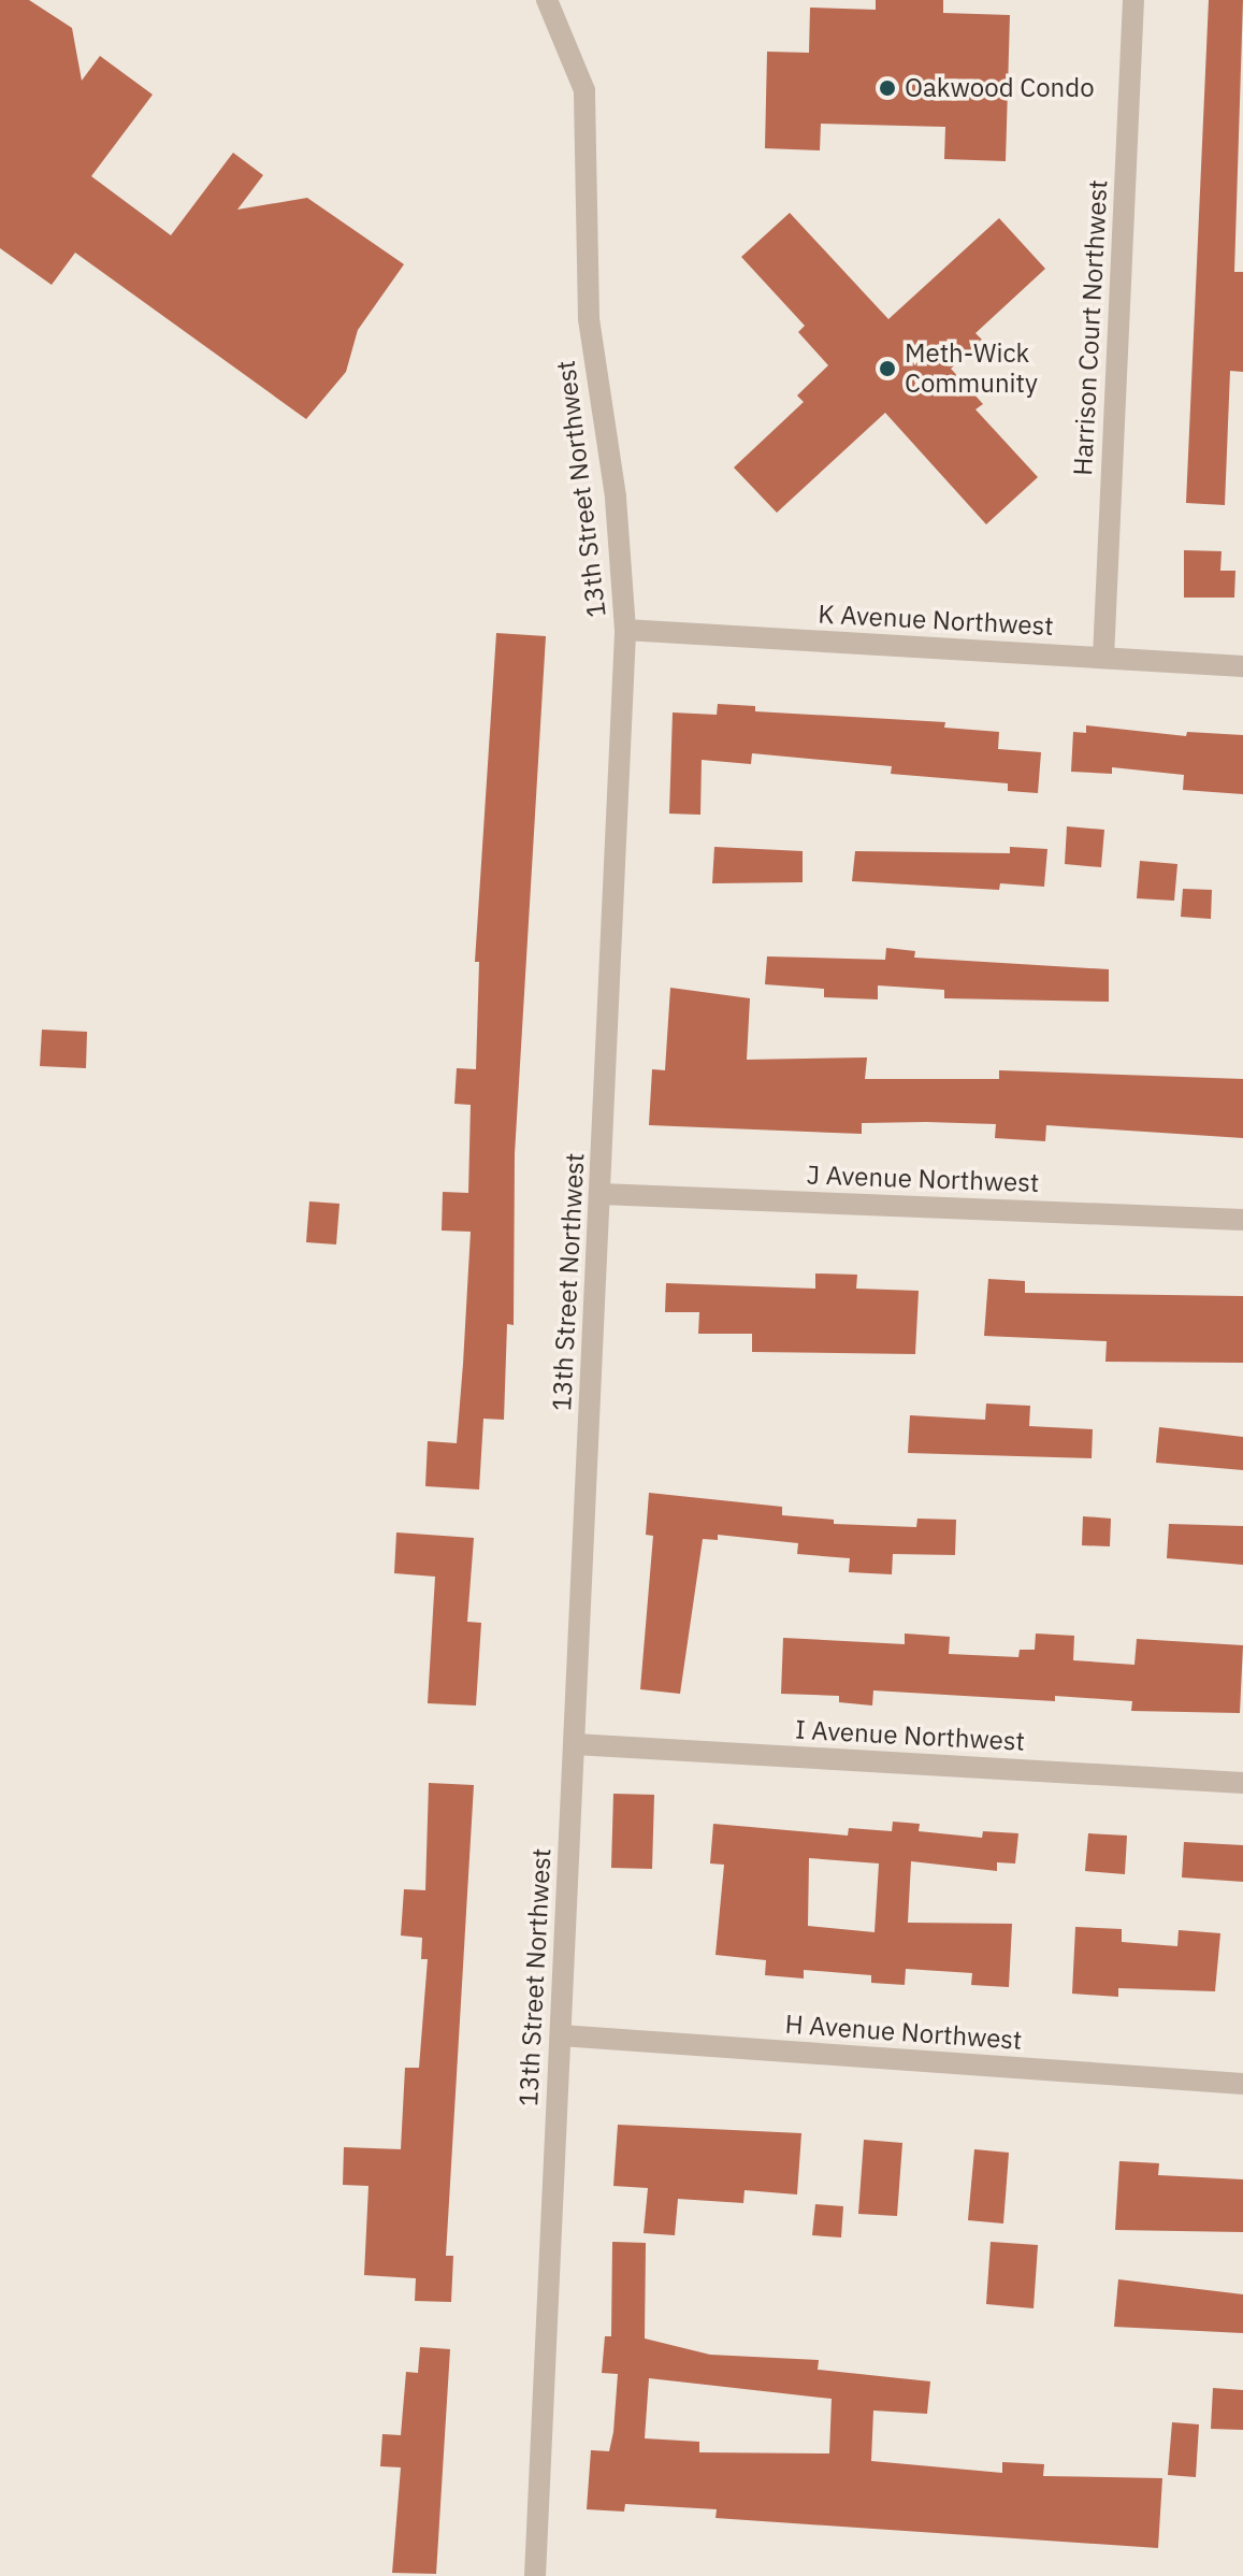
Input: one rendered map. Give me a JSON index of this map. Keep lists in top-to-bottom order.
{
  "streets": {
    "street": [
      "Harrison Court Northwest",
      "13th Street Northwest",
      "K Avenue Northwest",
      "J Avenue Northwest",
      "I Avenue Northwest",
      "H Avenue Northwest"
    ]
  },
  "crossings": [
    ["Harrison Court Northwest", "K Avenue Northwest"],
    ["13th Street Northwest", "K Avenue Northwest"],
    ["13th Street Northwest", "J Avenue Northwest"],
    ["13th Street Northwest", "I Avenue Northwest"],
    ["13th Street Northwest", "H Avenue Northwest"]
  ],
  "places": ["Oakwood Condo", "Meth-Wick Community"]
}
